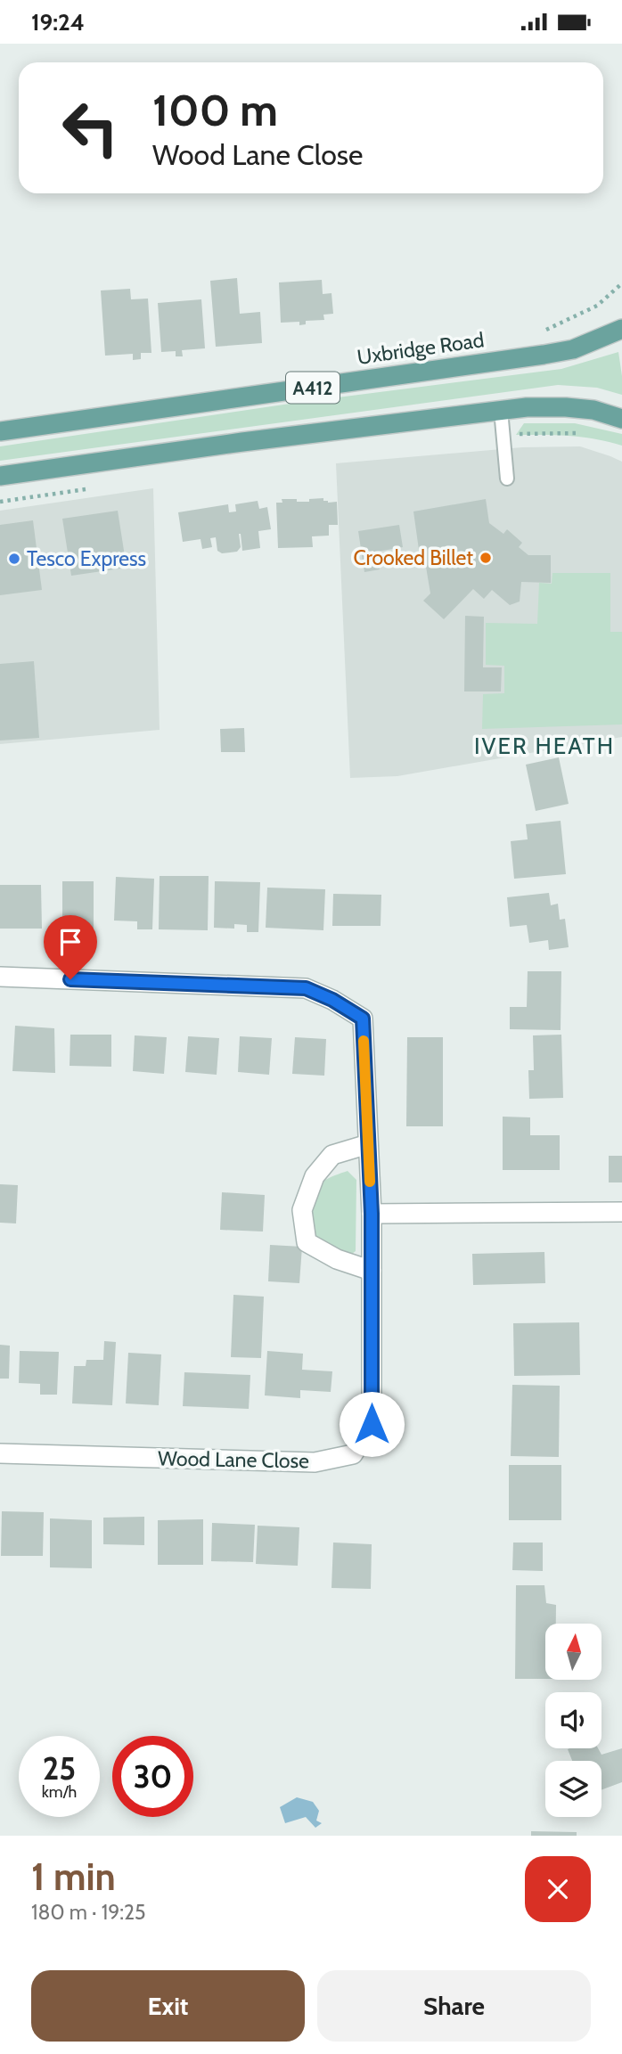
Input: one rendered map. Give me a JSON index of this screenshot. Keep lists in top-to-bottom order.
{
  "streets": {
    "main road": ["Uxbridge Road", "A412"],
    "street": ["Wood Lane Close"]
  },
  "districts": ["IVER HEATH"],
  "places": ["Crooked Billet", "Tesco Express"],
  "north": "top",
  "page": {
    "status": "19:24",
    "turn": ["100 m", "Wood Lane Close"],
    "speed": "25 km/h",
    "limit": "30",
    "heading": ["1 min", "180 m · 19:25"],
    "buttons": ["Exit", "Share"]
  }
}
